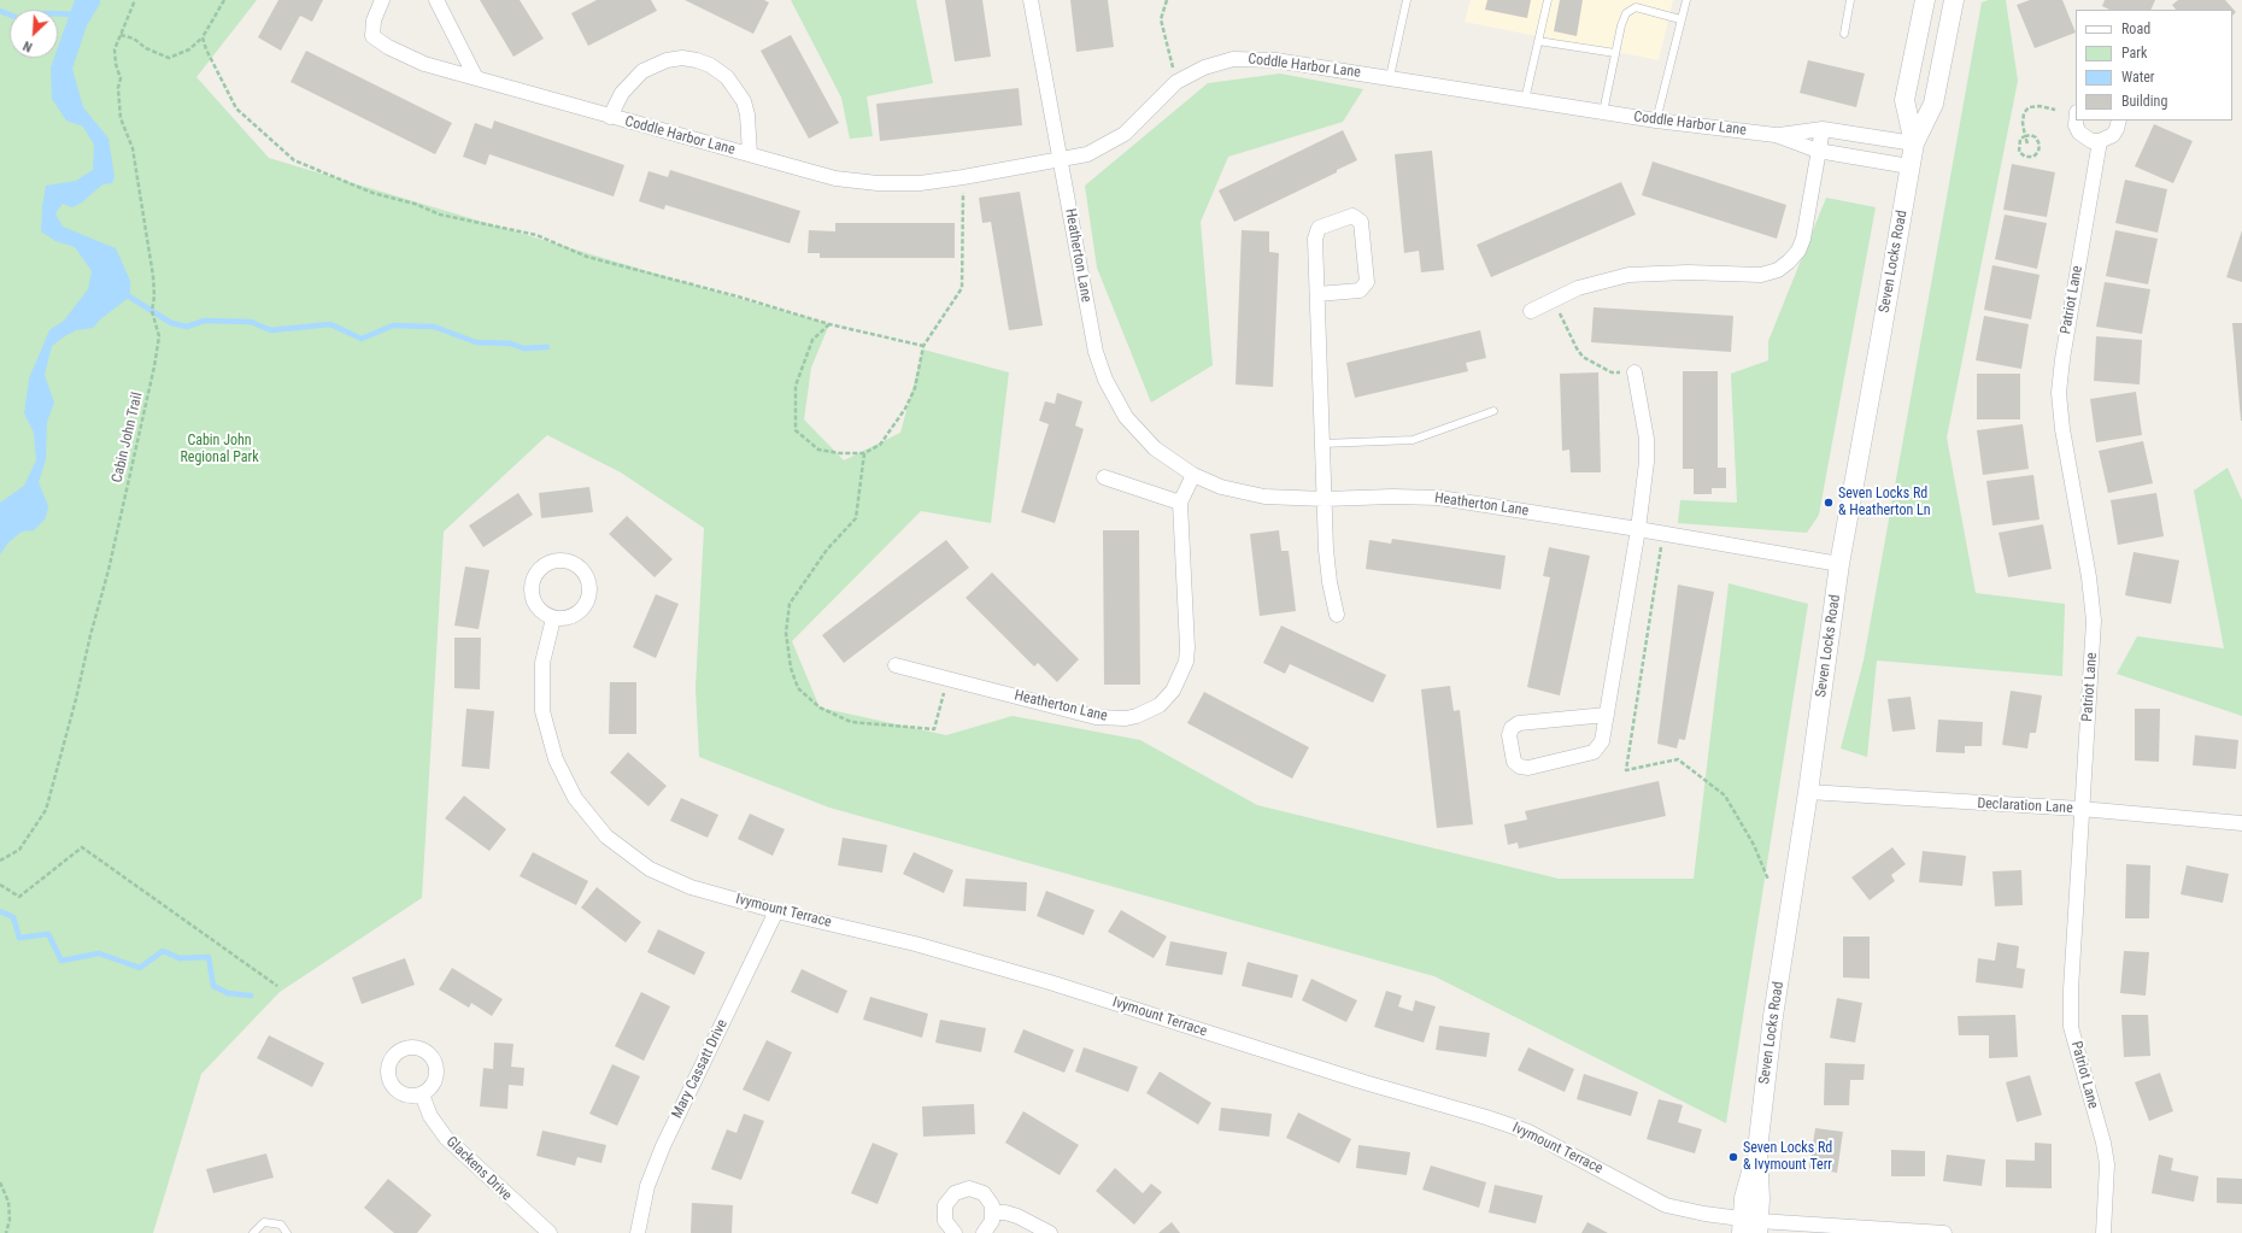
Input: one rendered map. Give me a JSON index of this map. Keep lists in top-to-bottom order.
{
  "streets": {
    "main road": ["Seven Locks Road"],
    "street": [
      "Coddle Harbor Lane",
      "Heatherton Lane",
      "Patriot Lane",
      "Declaration Lane",
      "Ivymount Terrace",
      "Mary Cassatt Drive",
      "Glackens Drive"
    ],
    "path": ["Cabin John Trail"]
  },
  "crossings": [
    ["Coddle Harbor Lane", "Heatherton Lane"],
    ["Coddle Harbor Lane", "Seven Locks Road"],
    ["Heatherton Lane", "Seven Locks Road"],
    ["Seven Locks Road", "Declaration Lane"],
    ["Seven Locks Road", "Ivymount Terrace"],
    ["Patriot Lane", "Declaration Lane"],
    ["Ivymount Terrace", "Mary Cassatt Drive"]
  ],
  "parks": ["Cabin John Regional Park"],
  "places": ["Seven Locks Rd & Heatherton Ln", "Seven Locks Rd & Ivymount Terr"],
  "legend": [
    "Road",
    "Park",
    "Water",
    "Building"
  ],
  "north": "bottom left"
}
